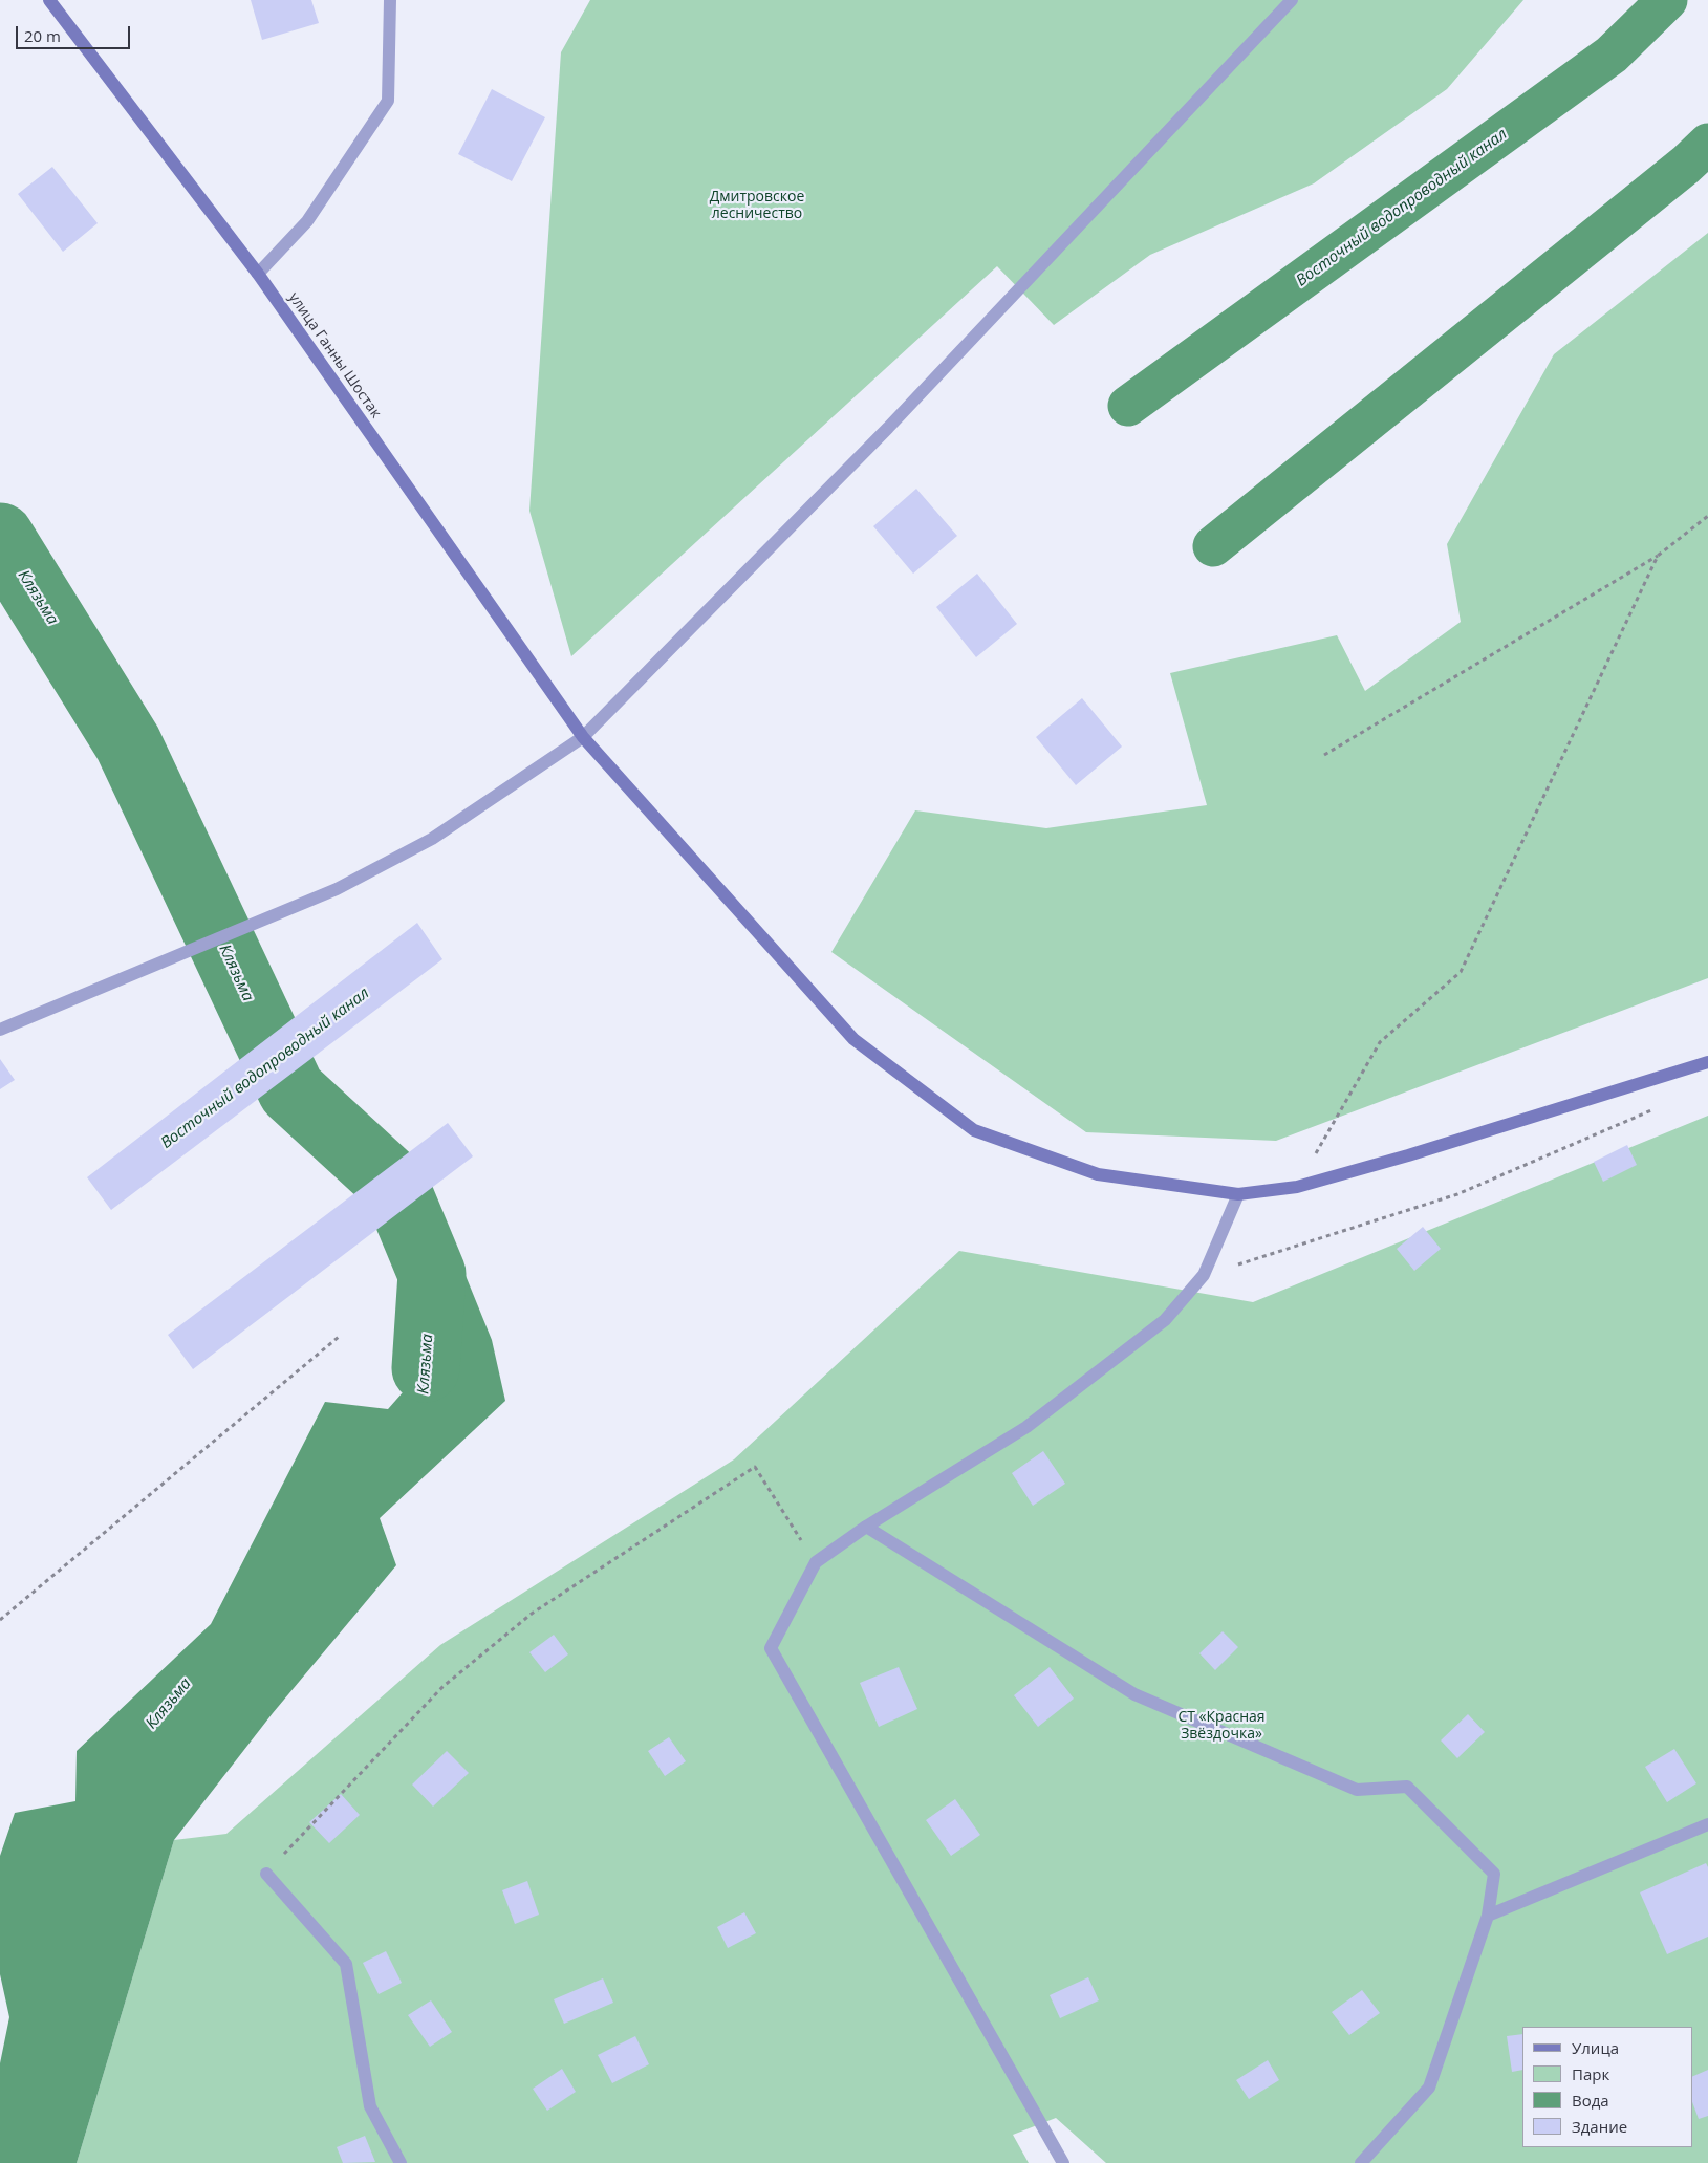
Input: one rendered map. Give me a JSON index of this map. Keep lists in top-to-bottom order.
{
  "streets": {
    "main road": ["улица Ганны Шостак"]
  },
  "water": ["Восточный водопроводный канал", "Клязьма"],
  "parks": ["Дмитровское лесничество", "СТ «Красная Звёздочка»"],
  "legend": [
    "Улица",
    "Парк",
    "Вода",
    "Здание"
  ],
  "scale_bar": "20 m"
}
